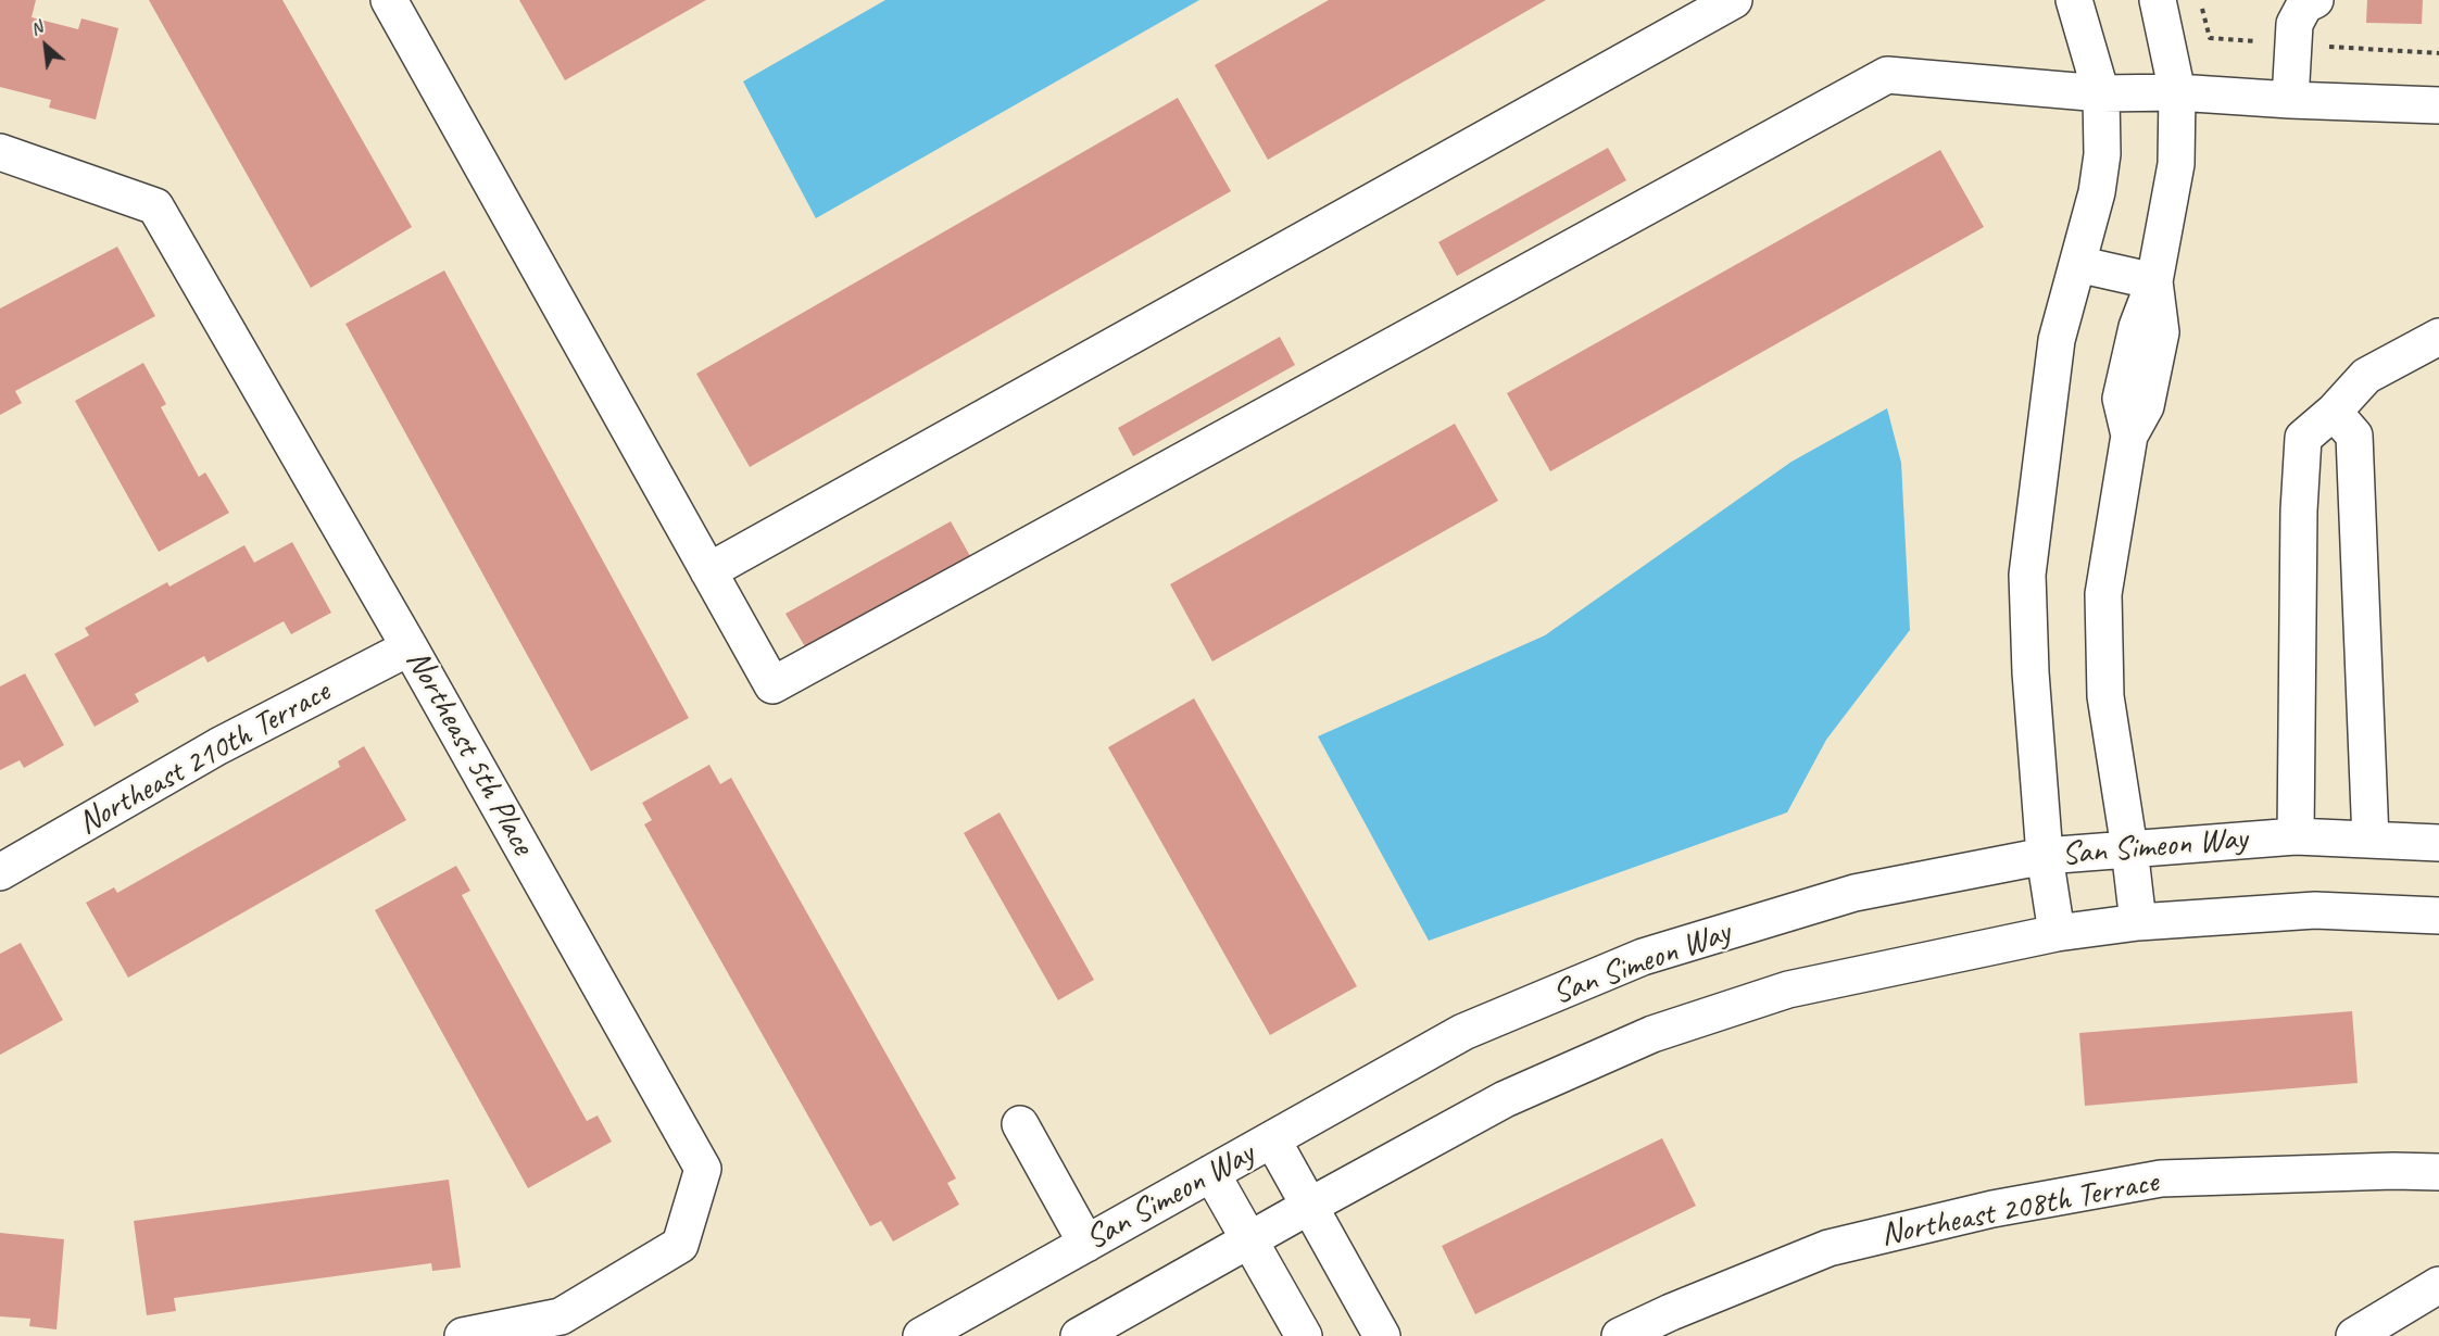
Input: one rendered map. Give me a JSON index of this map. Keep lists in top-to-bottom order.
{
  "streets": {
    "street": [
      "Northeast 5th Place",
      "Northeast 210th Terrace",
      "San Simeon Way",
      "Northeast 208th Terrace"
    ]
  },
  "crossings": [
    ["Northeast 5th Place", "Northeast 210th Terrace"]
  ],
  "north": "top left"
}
